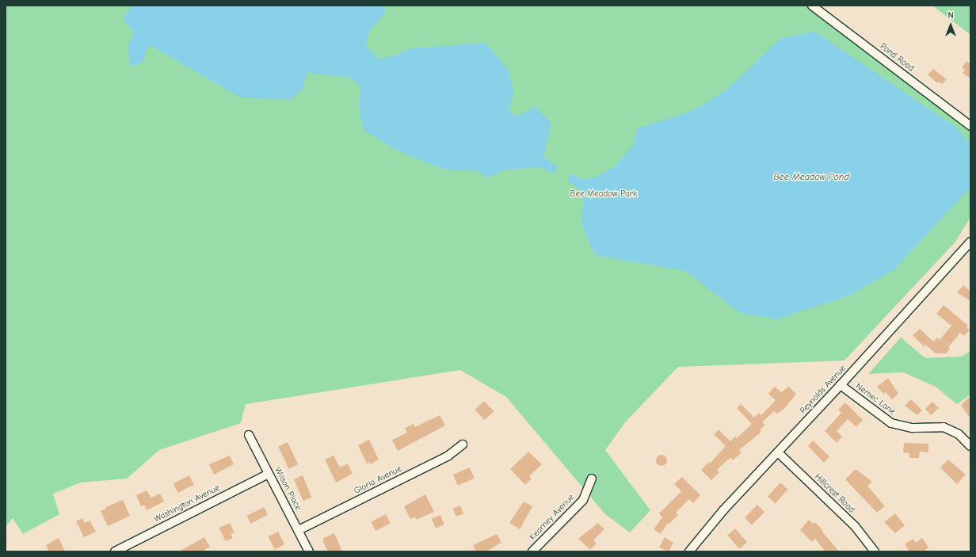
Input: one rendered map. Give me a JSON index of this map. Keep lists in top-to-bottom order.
{
  "streets": {
    "street": [
      "Pond Road",
      "Reynolds Avenue",
      "Nemec Lane",
      "Gloria Avenue",
      "Wilson Place",
      "Hillcrest Road",
      "Washington Avenue",
      "Kearney Avenue"
    ]
  },
  "crossings": [
    ["Reynolds Avenue", "Nemec Lane"],
    ["Reynolds Avenue", "Hillcrest Road"],
    ["Gloria Avenue", "Wilson Place"],
    ["Wilson Place", "Washington Avenue"]
  ],
  "water": ["Bee Meadow Pond"],
  "parks": ["Bee Meadow Park"],
  "north": "top"
}
